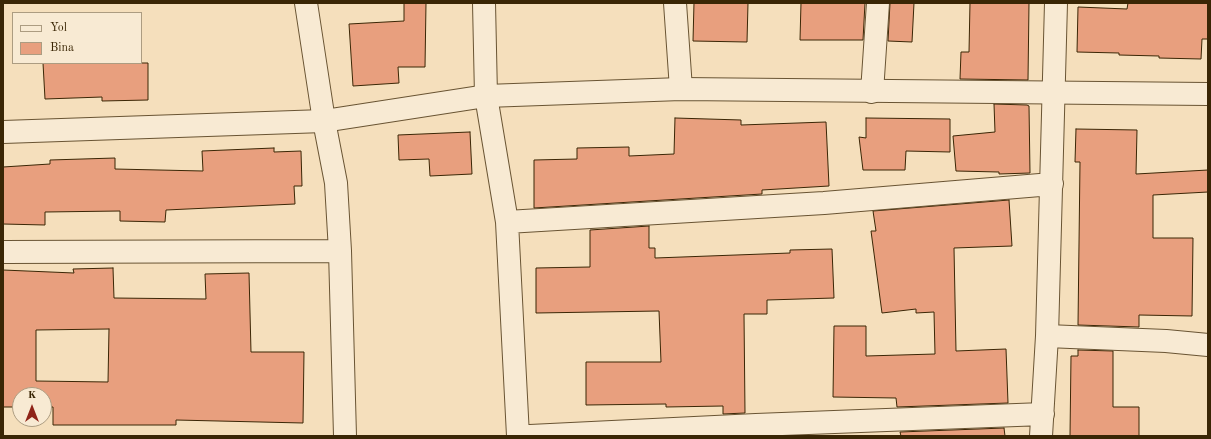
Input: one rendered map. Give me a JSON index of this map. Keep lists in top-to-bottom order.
{
  "legend": ["Yol", "Bina"],
  "north": "top"
}
